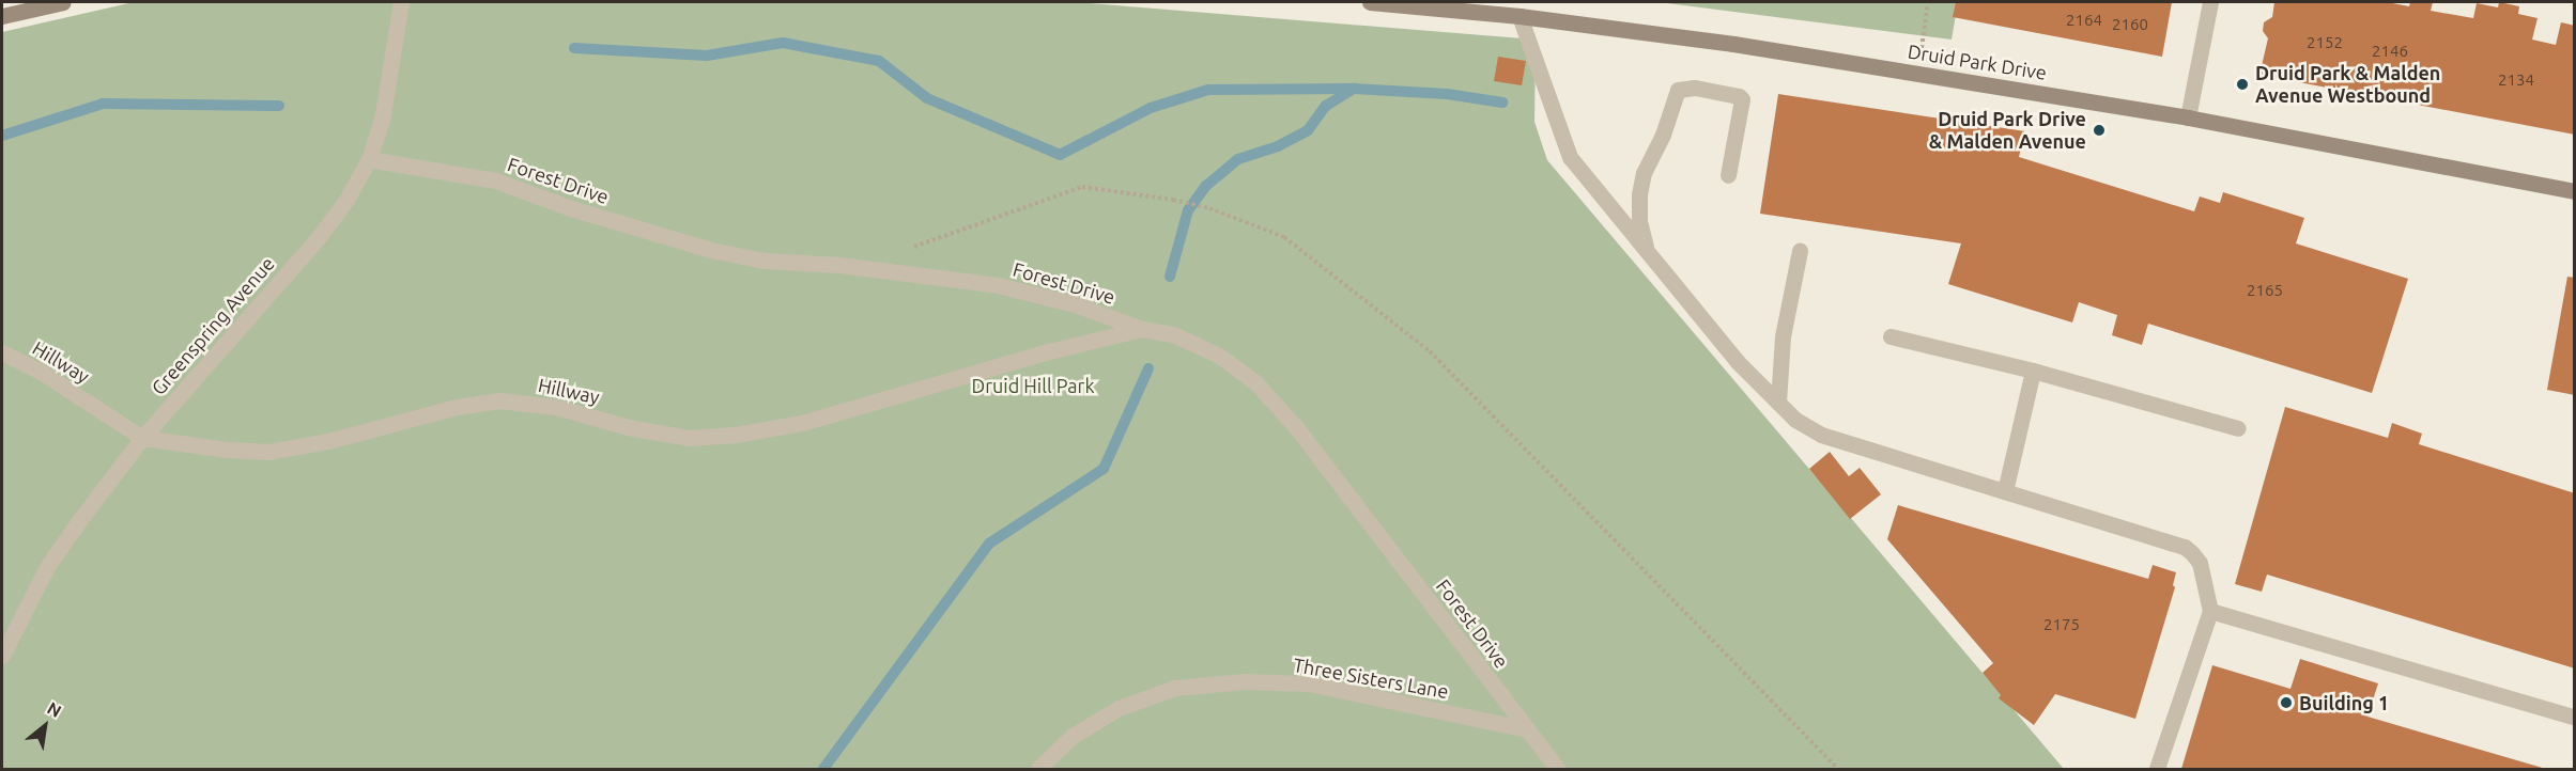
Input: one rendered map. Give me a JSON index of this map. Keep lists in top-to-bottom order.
{
  "streets": {
    "main road": ["Druid Park Drive"],
    "street": [
      "Forest Drive",
      "Greenspring Avenue",
      "Hillway",
      "Three Sisters Lane"
    ]
  },
  "crossings": [
    ["Forest Drive", "Greenspring Avenue"],
    ["Forest Drive", "Hillway"],
    ["Forest Drive", "Three Sisters Lane"],
    ["Greenspring Avenue", "Hillway"]
  ],
  "parks": ["Druid Hill Park"],
  "places": ["Druid Park & Malden Avenue Westbound", "Druid Park Drive & Malden Avenue", "Building 1"],
  "house_numbers": [
    "2164",
    "2160",
    "2152",
    "2146",
    "2134",
    "2165",
    "2175"
  ],
  "north": "top right"
}
